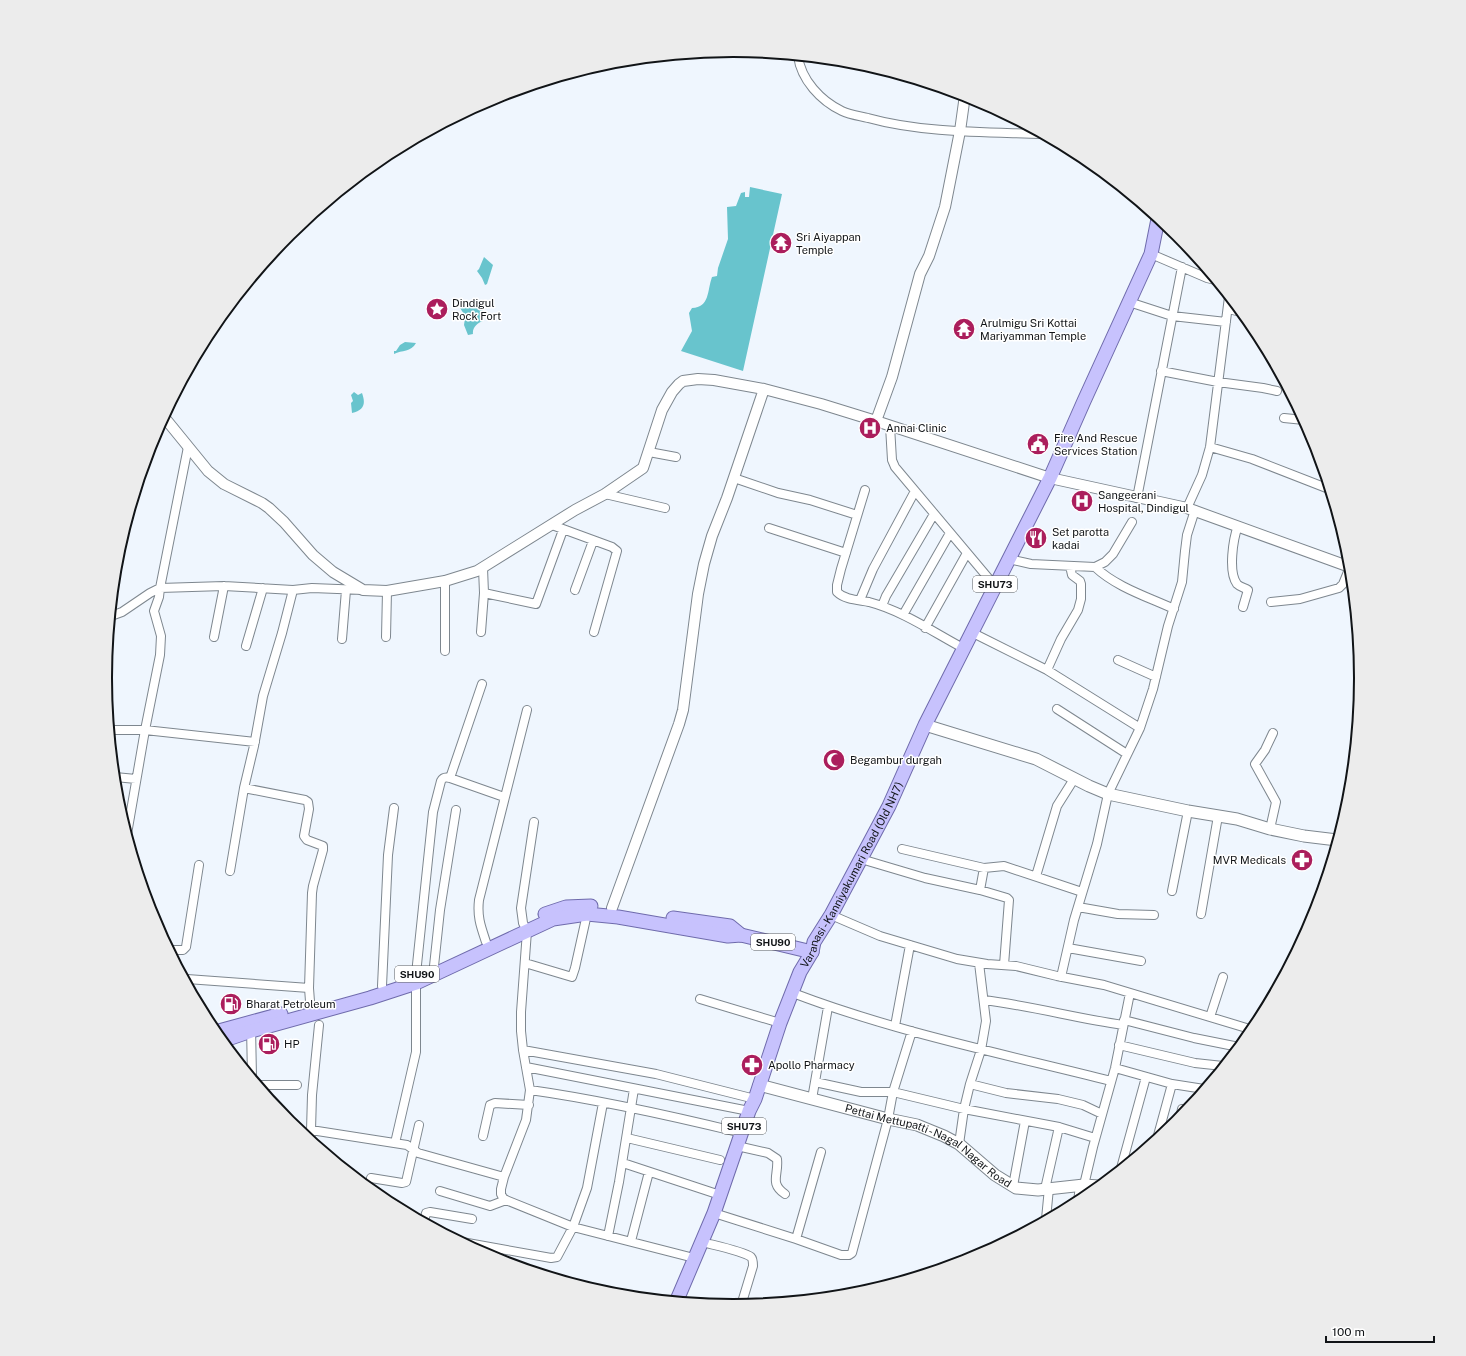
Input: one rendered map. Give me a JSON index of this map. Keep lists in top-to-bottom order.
{
  "streets": {
    "main road": [
      "SHU73",
      "Varanasi - Kanniyakumari Road (Old NH7)",
      "SHU90",
      "Pettai Mettupatti - Nagal Nagar Road"
    ]
  },
  "crossings": [
    ["Varanasi - Kanniyakumari Road (Old NH7)", "SHU90"],
    ["Varanasi - Kanniyakumari Road (Old NH7)", "Pettai Mettupatti - Nagal Nagar Road"]
  ],
  "places": {
    "temple": ["Sri Aiyappan Temple", "Arulmigu Sri Kottai Mariyamman Temple"],
    "place": ["Dindigul Rock Fort"],
    "hospital": ["Annai Clinic", "Sangeerani Hospital, Dindigul"],
    "public building": ["Fire And Rescue Services Station"],
    "restaurant": ["Set parotta kadai"],
    "mosque": ["Begambur durgah"],
    "pharmacy": ["MVR Medicals", "Apollo Pharmacy"],
    "fuel station": ["Bharat Petroleum", "HP"]
  },
  "scale_bar": "100 m"
}
